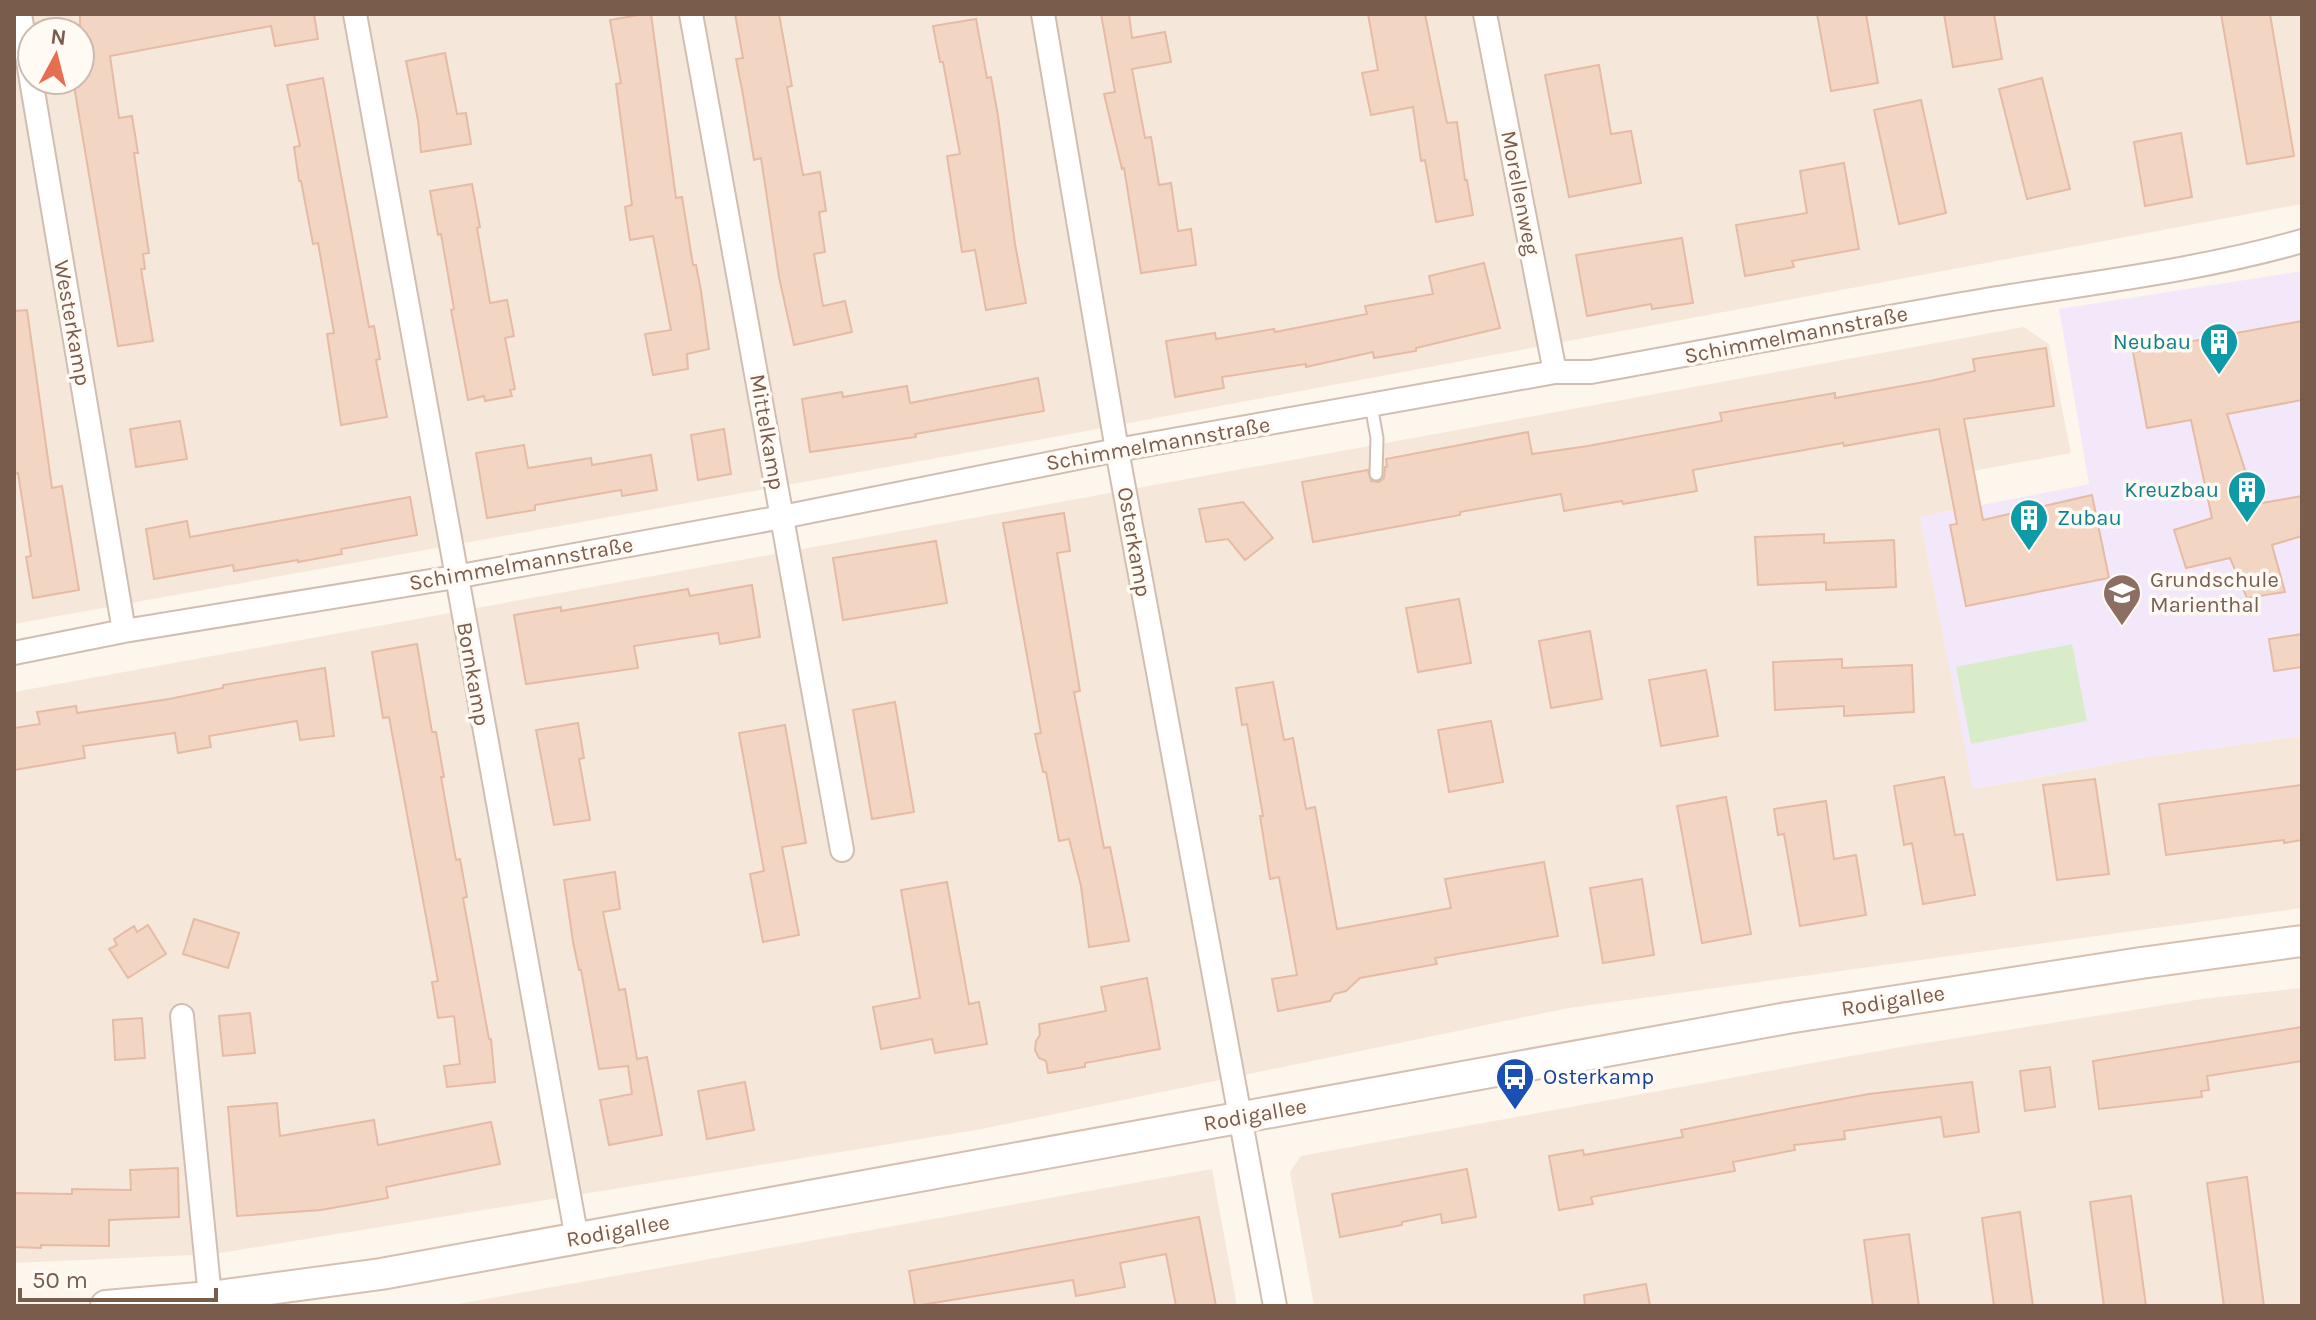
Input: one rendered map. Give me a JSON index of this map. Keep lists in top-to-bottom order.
{
  "streets": {
    "main road": ["Rodigallee"],
    "street": [
      "Morellenweg",
      "Westerkamp",
      "Schimmelmannstraße",
      "Mittelkamp",
      "Osterkamp",
      "Bornkamp"
    ]
  },
  "crossings": [
    ["Morellenweg", "Schimmelmannstraße"],
    ["Westerkamp", "Schimmelmannstraße"],
    ["Schimmelmannstraße", "Mittelkamp"],
    ["Schimmelmannstraße", "Osterkamp"],
    ["Schimmelmannstraße", "Bornkamp"],
    ["Osterkamp", "Rodigallee"],
    ["Bornkamp", "Rodigallee"]
  ],
  "places": {
    "building": ["Neubau", "Kreuzbau", "Zubau"],
    "school or university": ["Grundschule Marienthal"],
    "bus stop": ["Osterkamp"]
  },
  "scale_bar": "50 m",
  "north": "top"
}
